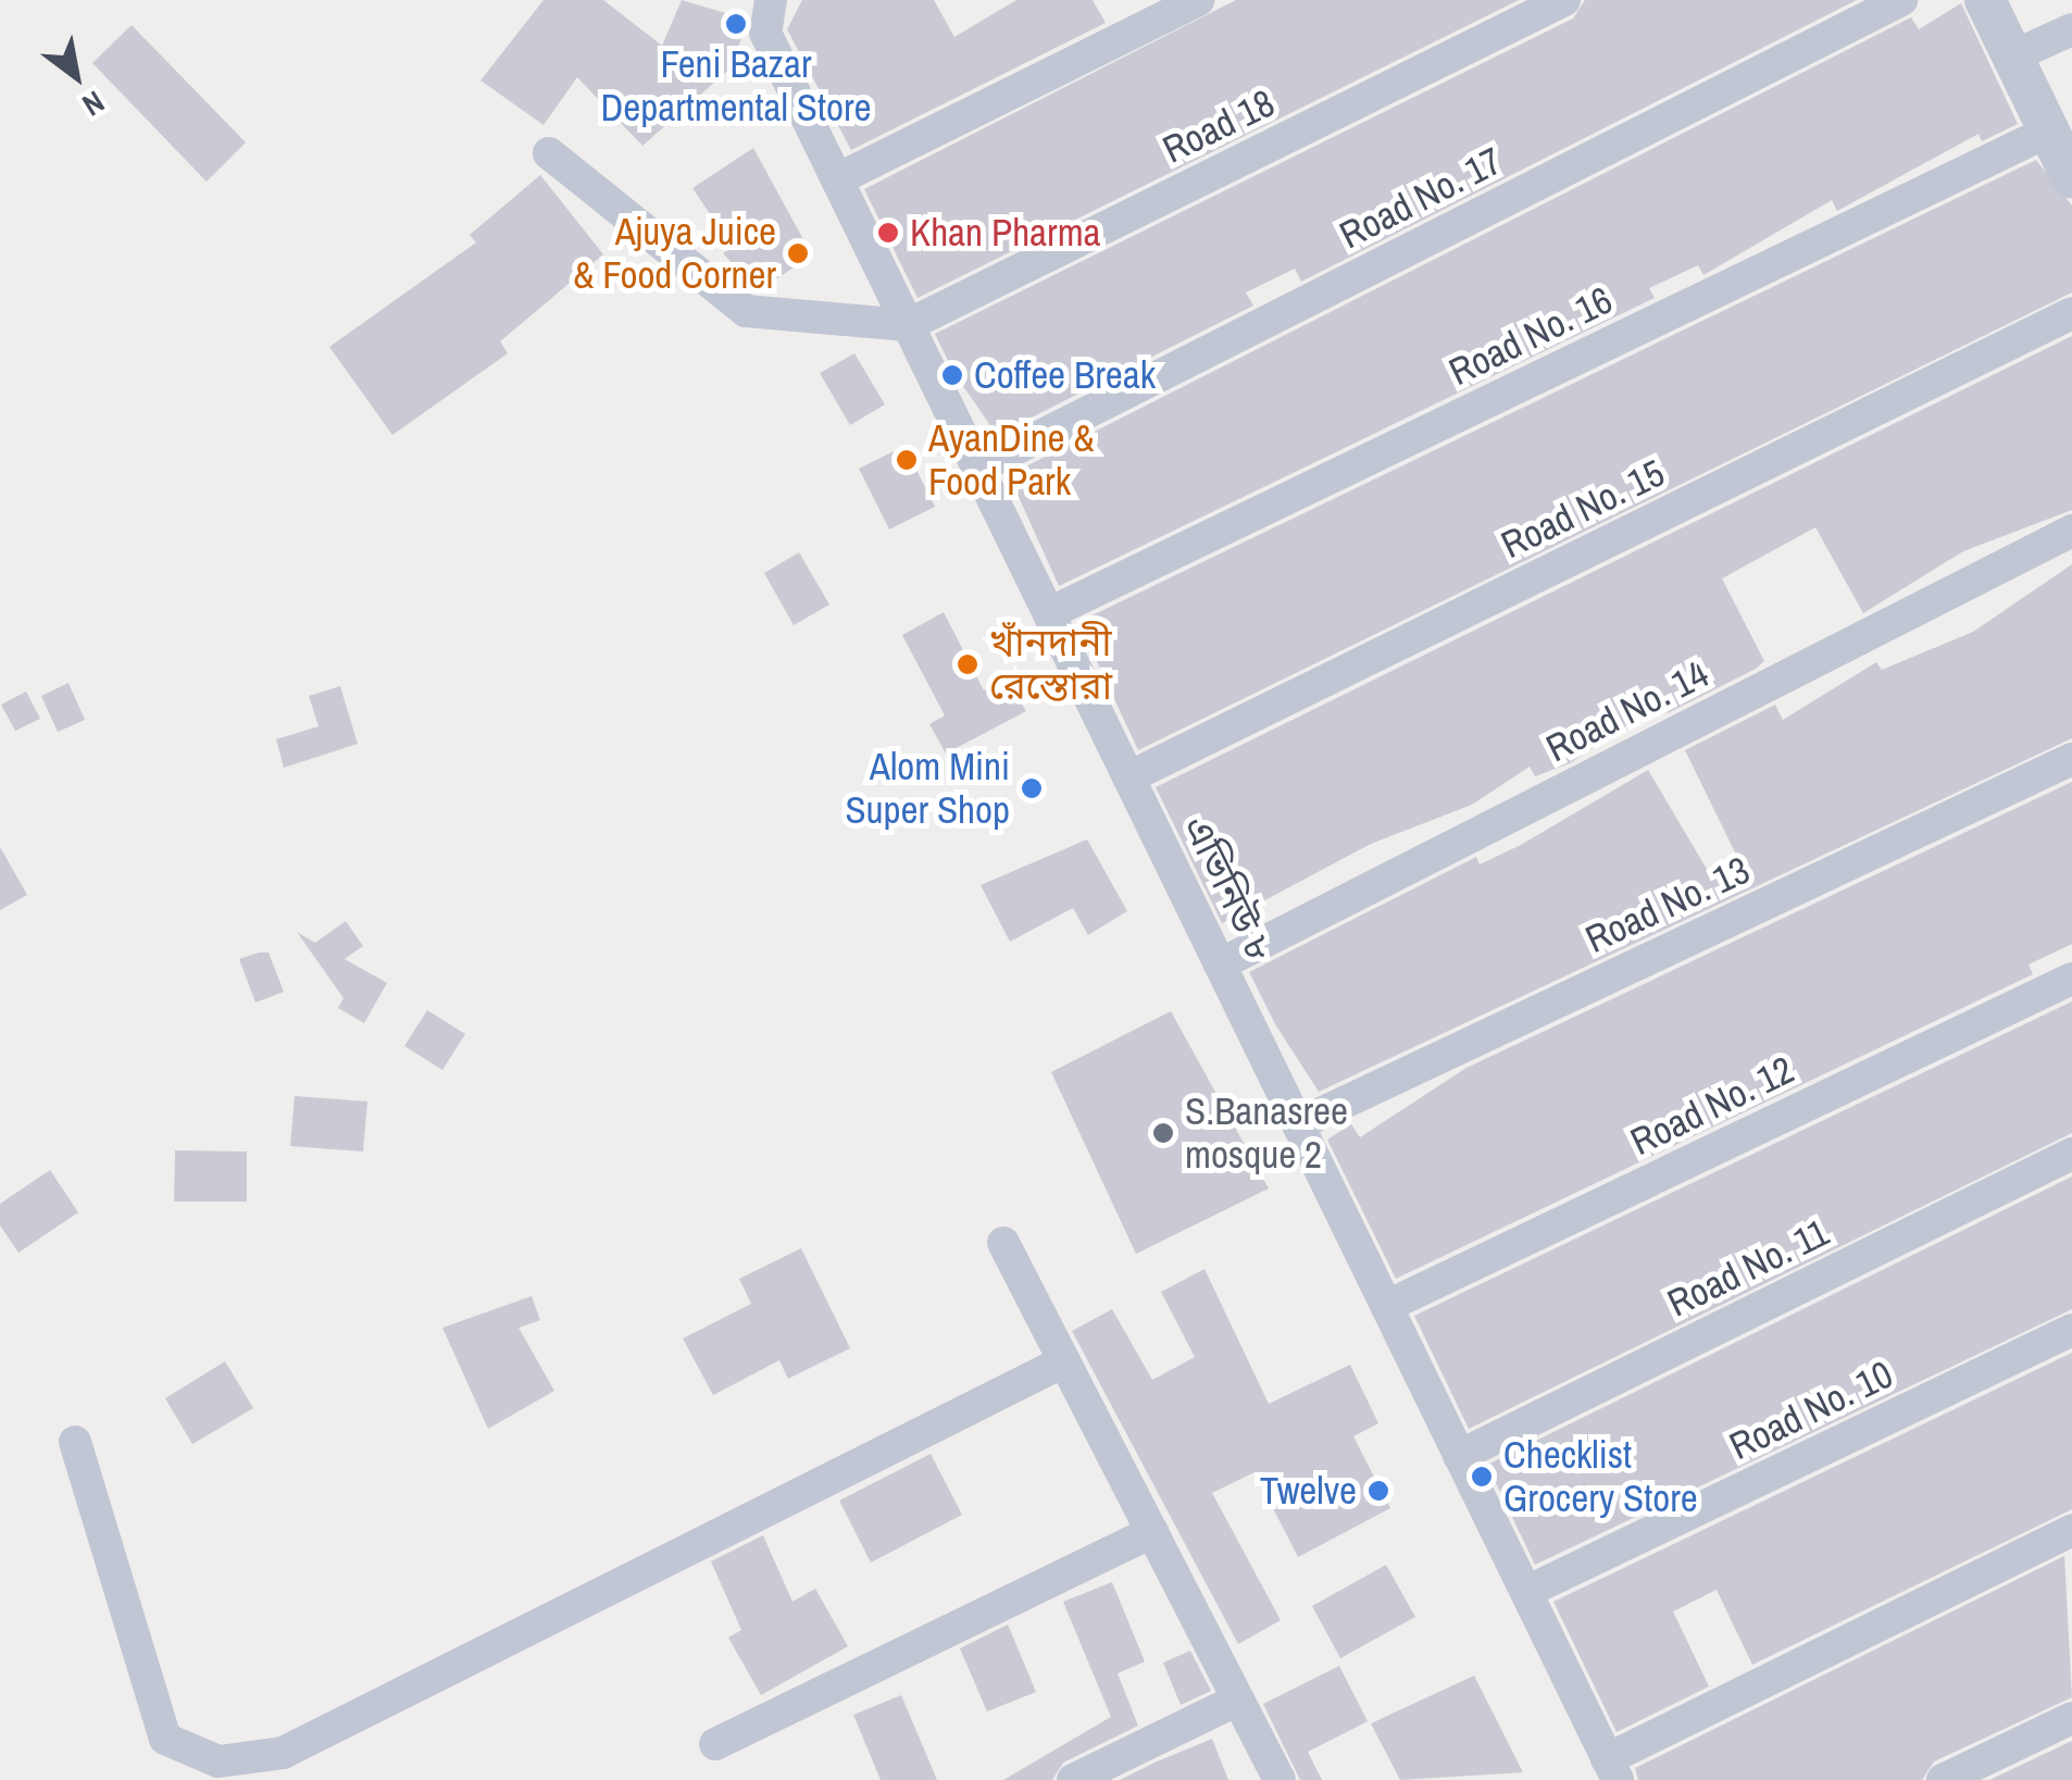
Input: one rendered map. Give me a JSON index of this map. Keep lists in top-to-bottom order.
{
  "streets": {
    "street": [
      "Road 18",
      "Road No. 17",
      "Road No. 16",
      "Road No. 15",
      "Road No. 14",
      "এভিনিউ ৮",
      "Road No. 13",
      "Road No. 12",
      "Road No. 11",
      "Road No. 10"
    ]
  },
  "crossings": [
    ["Road 18", "এভিনিউ ৮"],
    ["Road No. 17", "এভিনিউ ৮"],
    ["Road No. 16", "এভিনিউ ৮"],
    ["Road No. 15", "এভিনিউ ৮"],
    ["Road No. 14", "এভিনিউ ৮"],
    ["এভিনিউ ৮", "Road No. 13"],
    ["এভিনিউ ৮", "Road No. 12"],
    ["এভিনিউ ৮", "Road No. 11"],
    ["এভিনিউ ৮", "Road No. 10"]
  ],
  "places": [
    "Feni Bazar Departmental Store",
    "Khan Pharma",
    "Ajuya Juice & Food Corner",
    "Coffee Break",
    "AyanDine & Food Park",
    "খাঁনদানী রেস্তোরা",
    "Alom Mini Super Shop",
    "S.Banasree mosque 2",
    "Checklist Grocery Store",
    "Twelve"
  ],
  "north": "bottom right"
}
